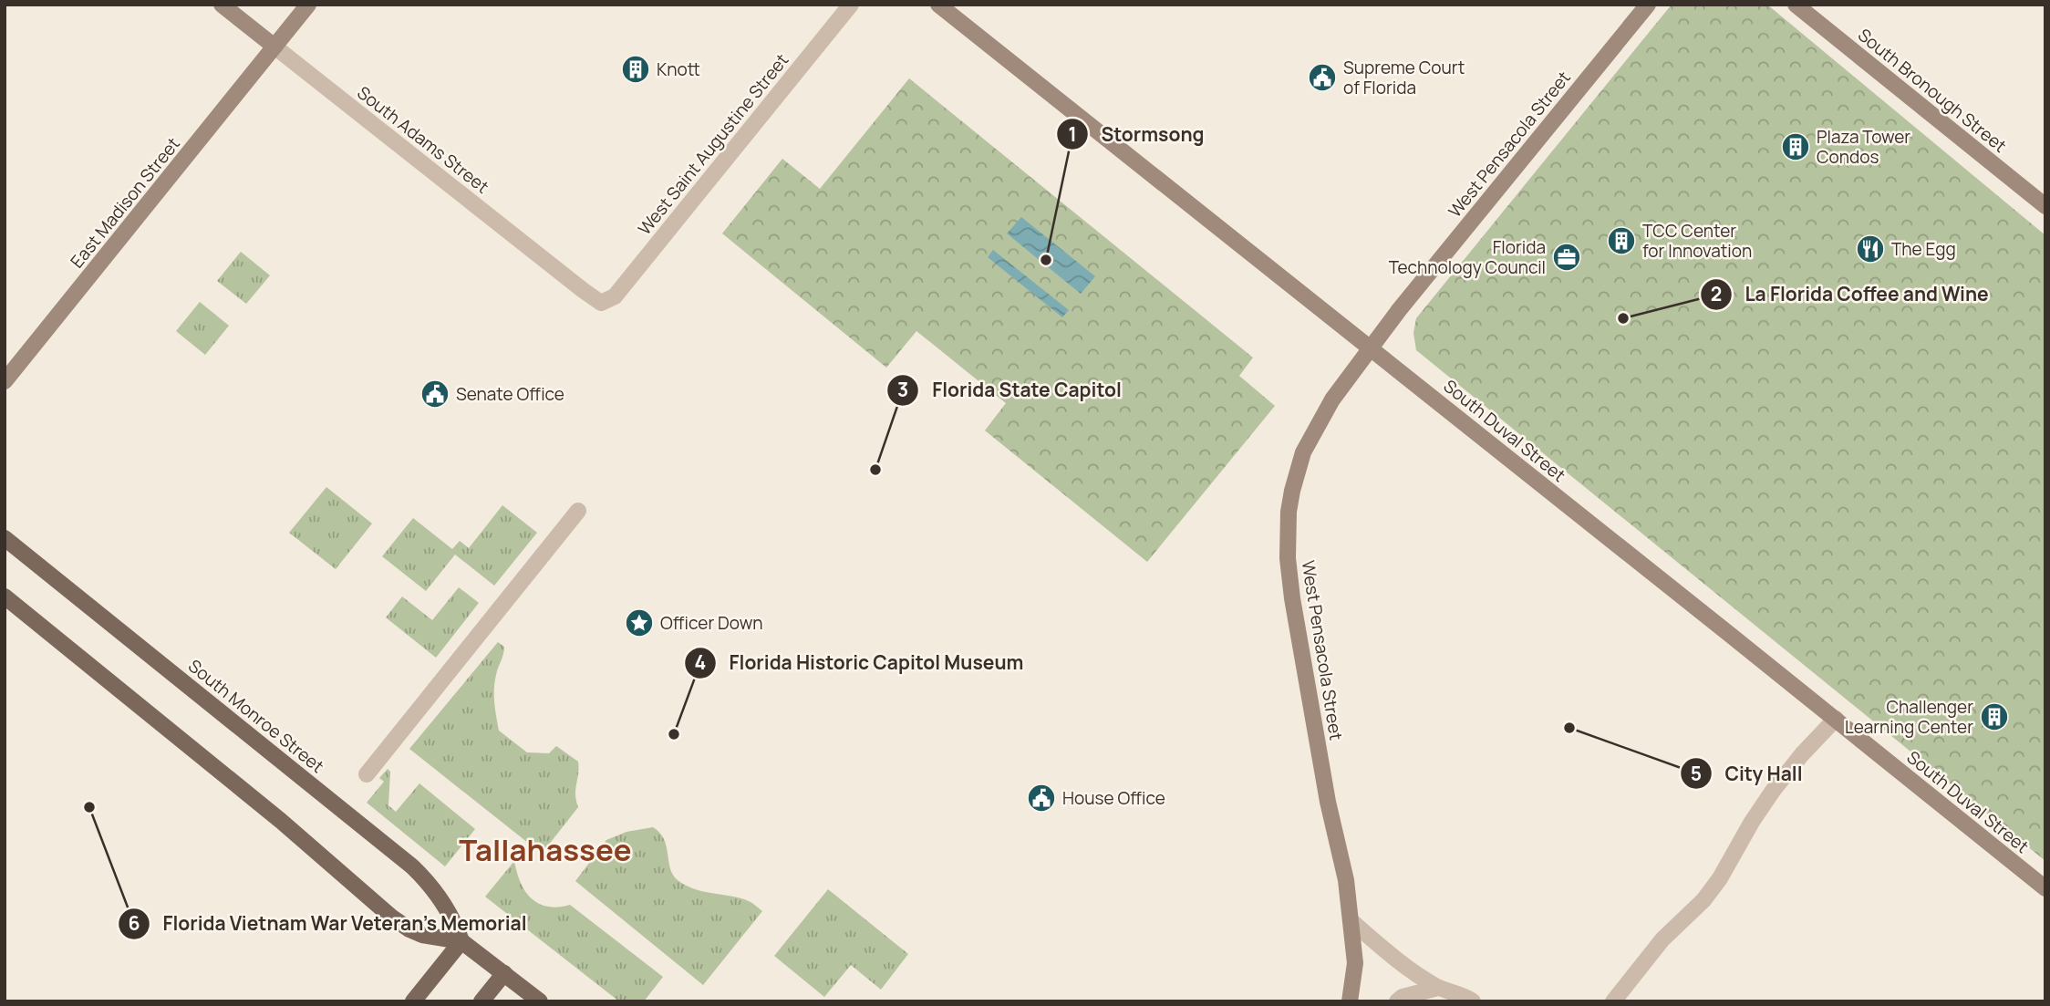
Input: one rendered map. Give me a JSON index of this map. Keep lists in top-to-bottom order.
{
  "streets": {
    "main road": [
      "South Bronough Street",
      "South Adams Street",
      "West Pensacola Street",
      "East Madison Street",
      "South Duval Street",
      "South Monroe Street"
    ],
    "street": ["West Saint Augustine Street"]
  },
  "crossings": [
    ["South Adams Street", "West Saint Augustine Street"],
    ["South Adams Street", "East Madison Street"],
    ["West Pensacola Street", "South Duval Street"]
  ],
  "districts": ["Tallahassee"],
  "places": {
    "building": [
      "Knott",
      "Plaza Tower Condos",
      "TCC Center for Innovation",
      "Challenger Learning Center"
    ],
    "public building": ["Supreme Court of Florida", "Senate Office", "House Office"],
    "restaurant": ["The Egg"],
    "office": ["Florida Technology Council"],
    "other": [
      "Stormsong",
      "La Florida Coffee and Wine",
      "Florida State Capitol",
      "City Hall",
      "Florida Historic Capitol Museum",
      "Florida Vietnam War Veteran's Memorial"
    ],
    "place": ["Officer Down"]
  }
}
